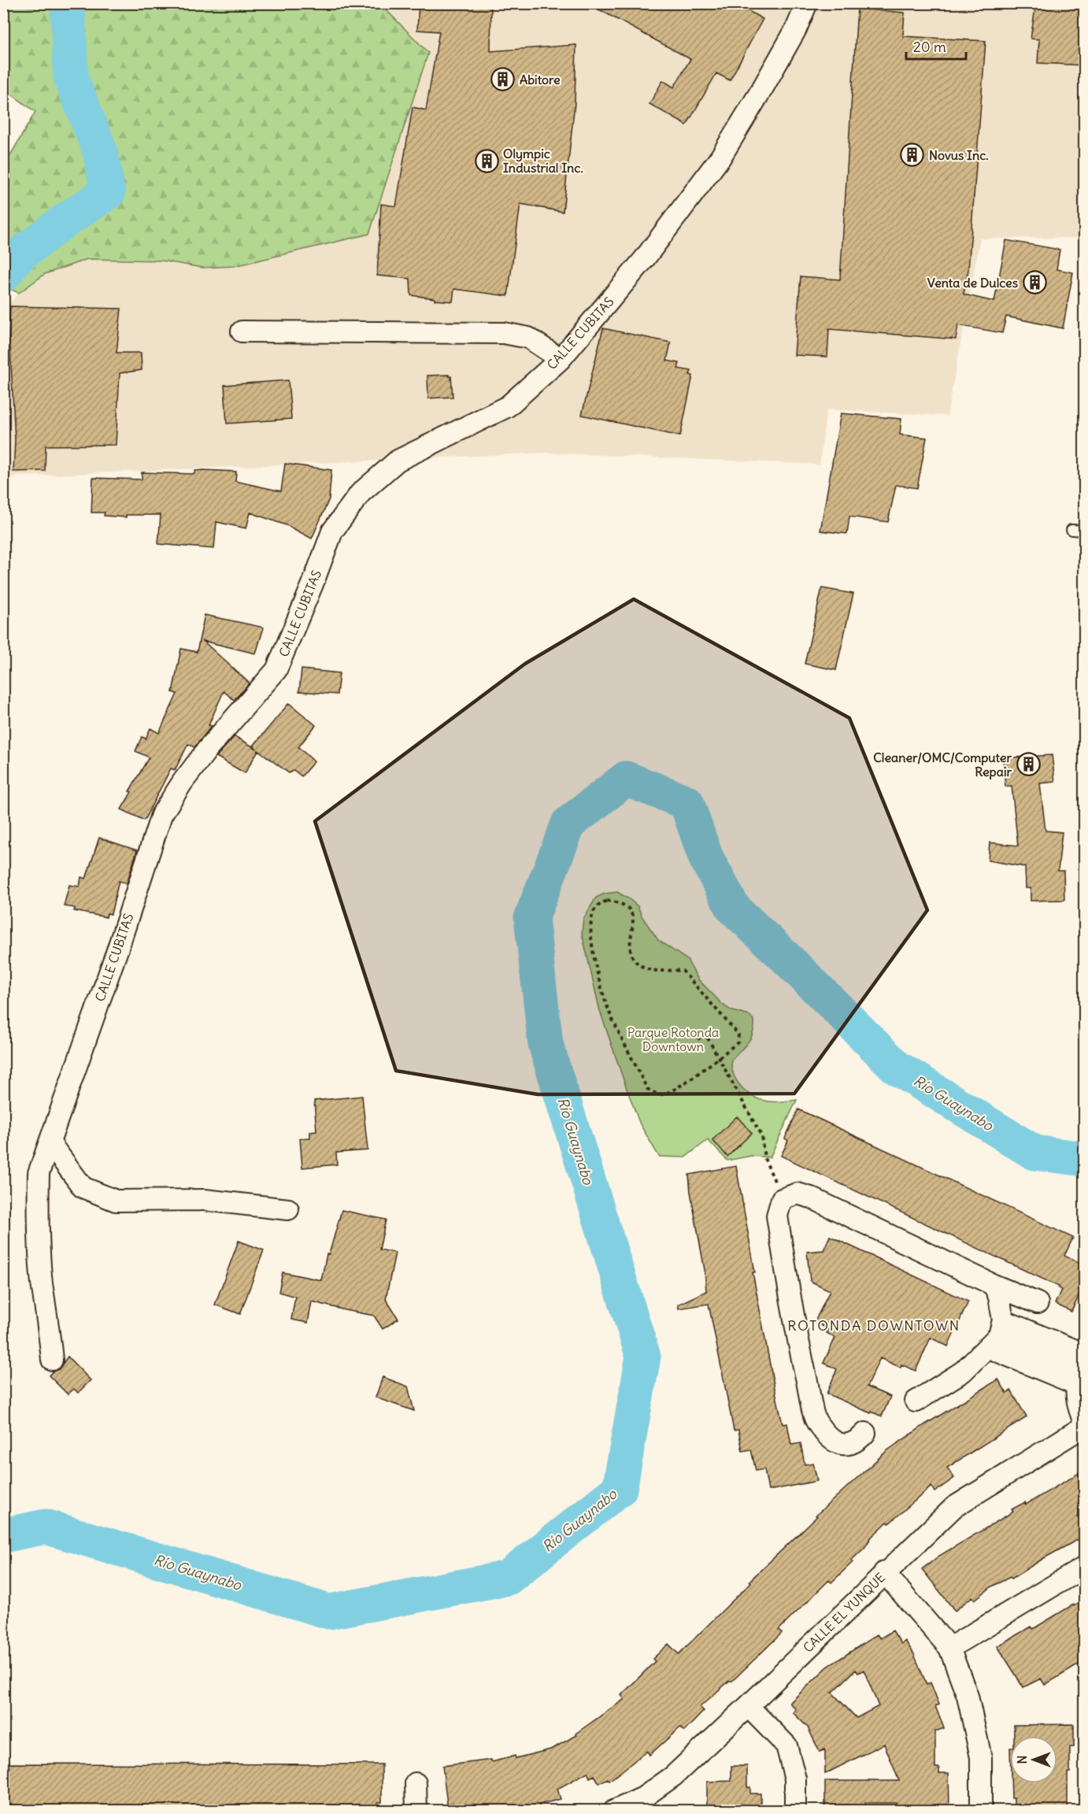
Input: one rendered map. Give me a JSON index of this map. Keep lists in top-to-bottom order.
{
  "streets": {
    "street": ["CALLE CUBITAS", "CALLE EL YUNQUE"]
  },
  "districts": ["ROTONDA DOWNTOWN"],
  "water": ["Río Guaynabo"],
  "parks": ["Parque Rotonda Downtown"],
  "places": {
    "building": [
      "Abitore",
      "Novus Inc.",
      "Olympic Industrial Inc.",
      "Venta de Dulces",
      "Cleaner/OMC/Computer Repair"
    ]
  },
  "scale_bar": "20 m",
  "north": "left"
}
